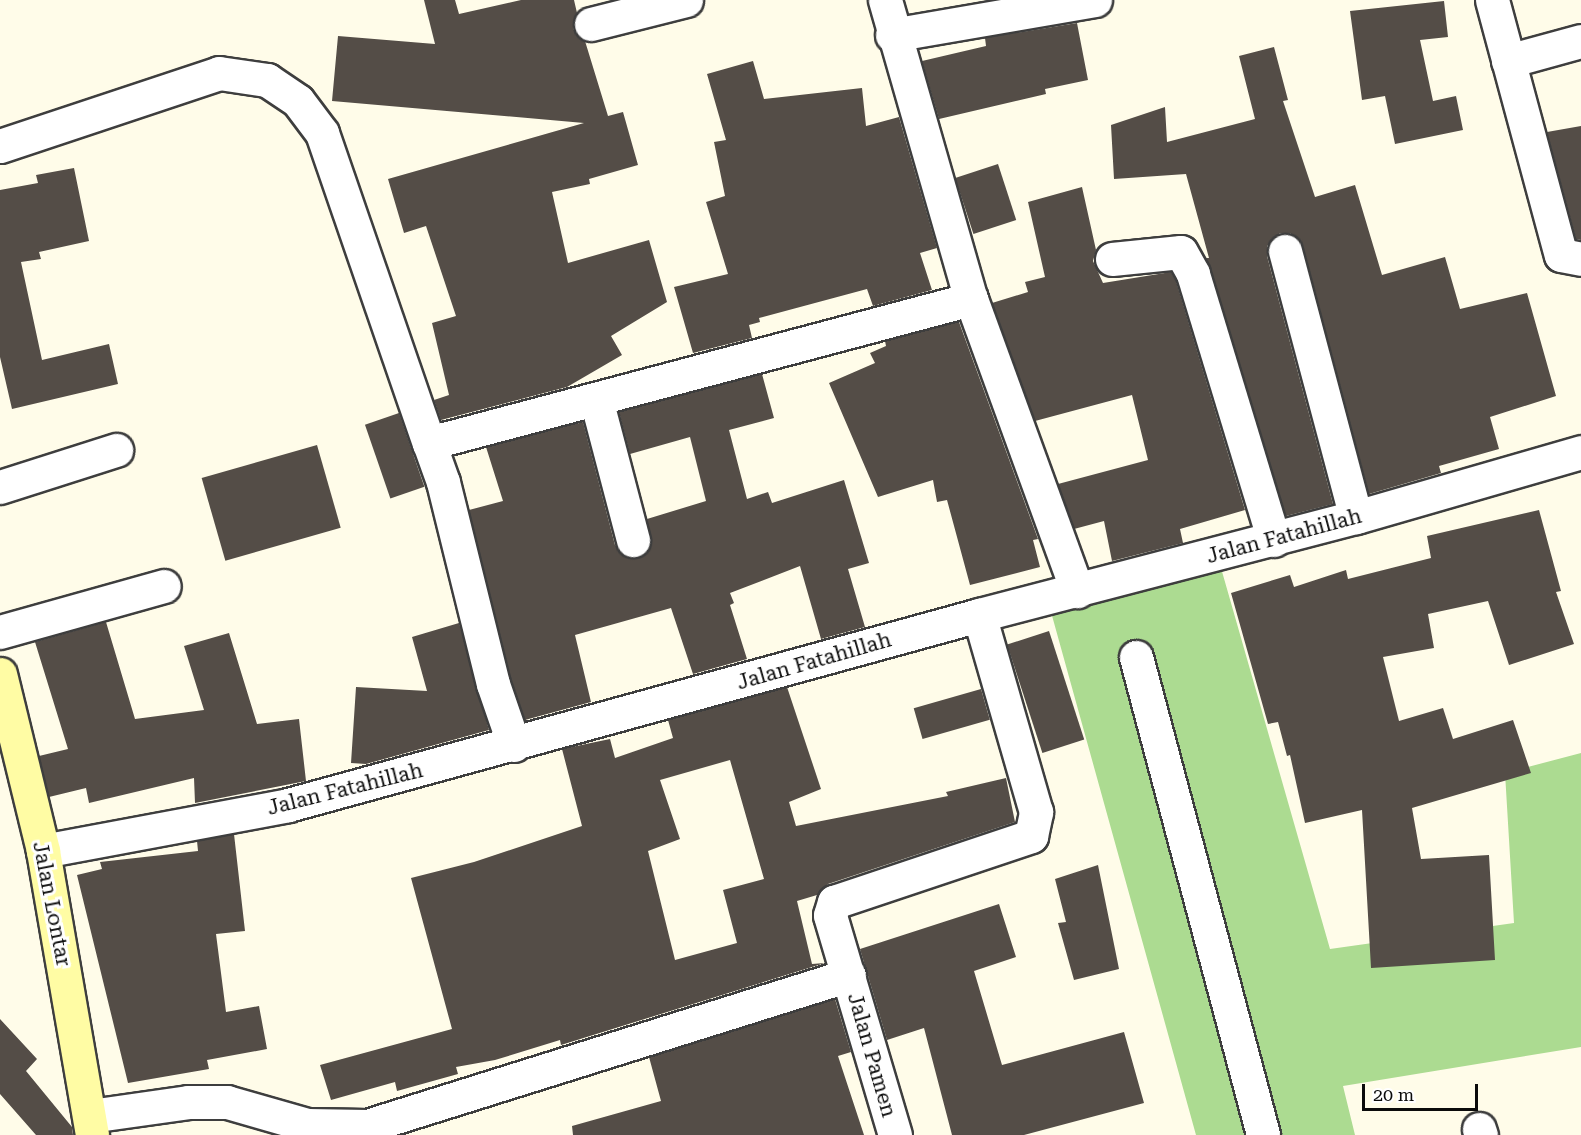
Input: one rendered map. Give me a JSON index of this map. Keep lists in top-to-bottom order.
{
  "streets": {
    "street": ["Jalan Fatahillah", "Jalan Lontar", "Jalan Pamen"]
  },
  "crossings": [
    ["Jalan Fatahillah", "Jalan Lontar"],
    ["Jalan Fatahillah", "Jalan Pamen"]
  ],
  "scale_bar": "20 m"
}
